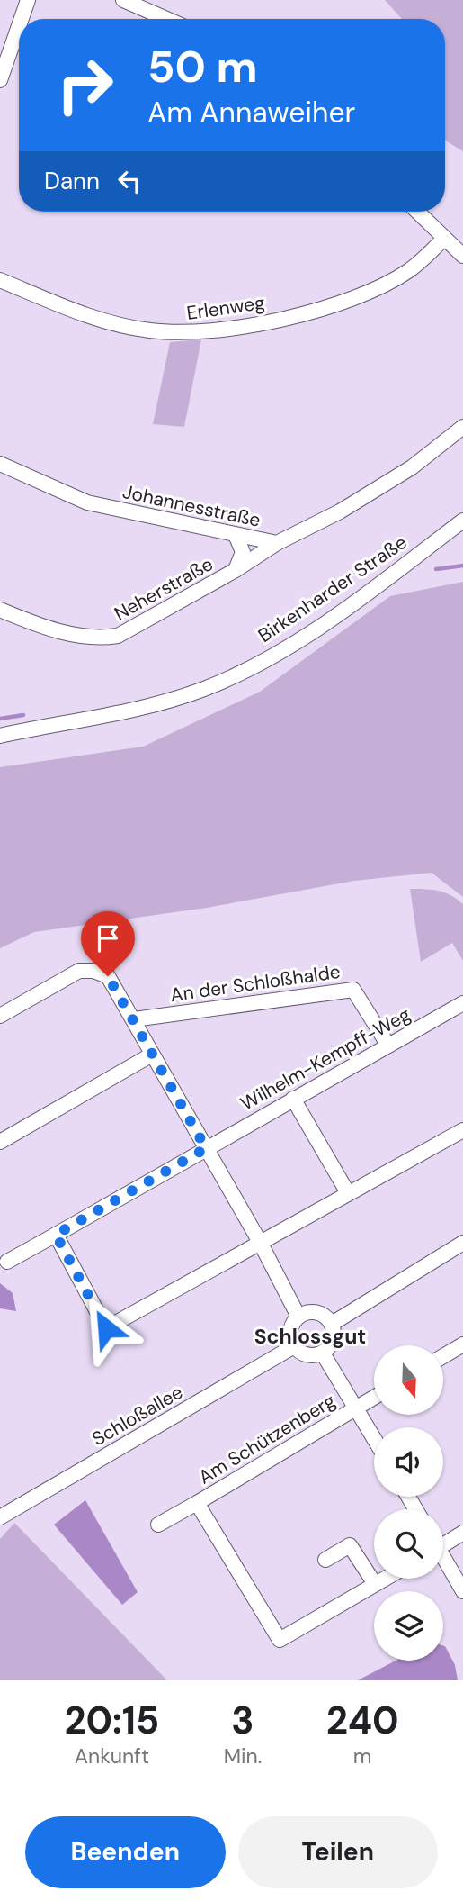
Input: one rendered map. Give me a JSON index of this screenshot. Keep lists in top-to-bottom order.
{
  "streets": {
    "street": [
      "Erlenweg",
      "Johannesstraße",
      "Neherstraße",
      "Birkenharder Straße",
      "An der Schloßhalde",
      "Wilhelm-Kempff-Weg",
      "Schloßallee",
      "Am Schützenberg"
    ]
  },
  "crossings": [
    ["Johannesstraße", "Neherstraße"],
    ["An der Schloßhalde", "Wilhelm-Kempff-Weg"]
  ],
  "districts": ["Schlossgut"],
  "north": "bottom",
  "page": {
    "turn": ["50 m", "Am Annaweiher"],
    "then": "Dann",
    "eta": [
      "20:15",
      "Ankunft",
      "3",
      "Min.",
      "240",
      "m"
    ],
    "buttons": ["Beenden", "Teilen"]
  }
}
